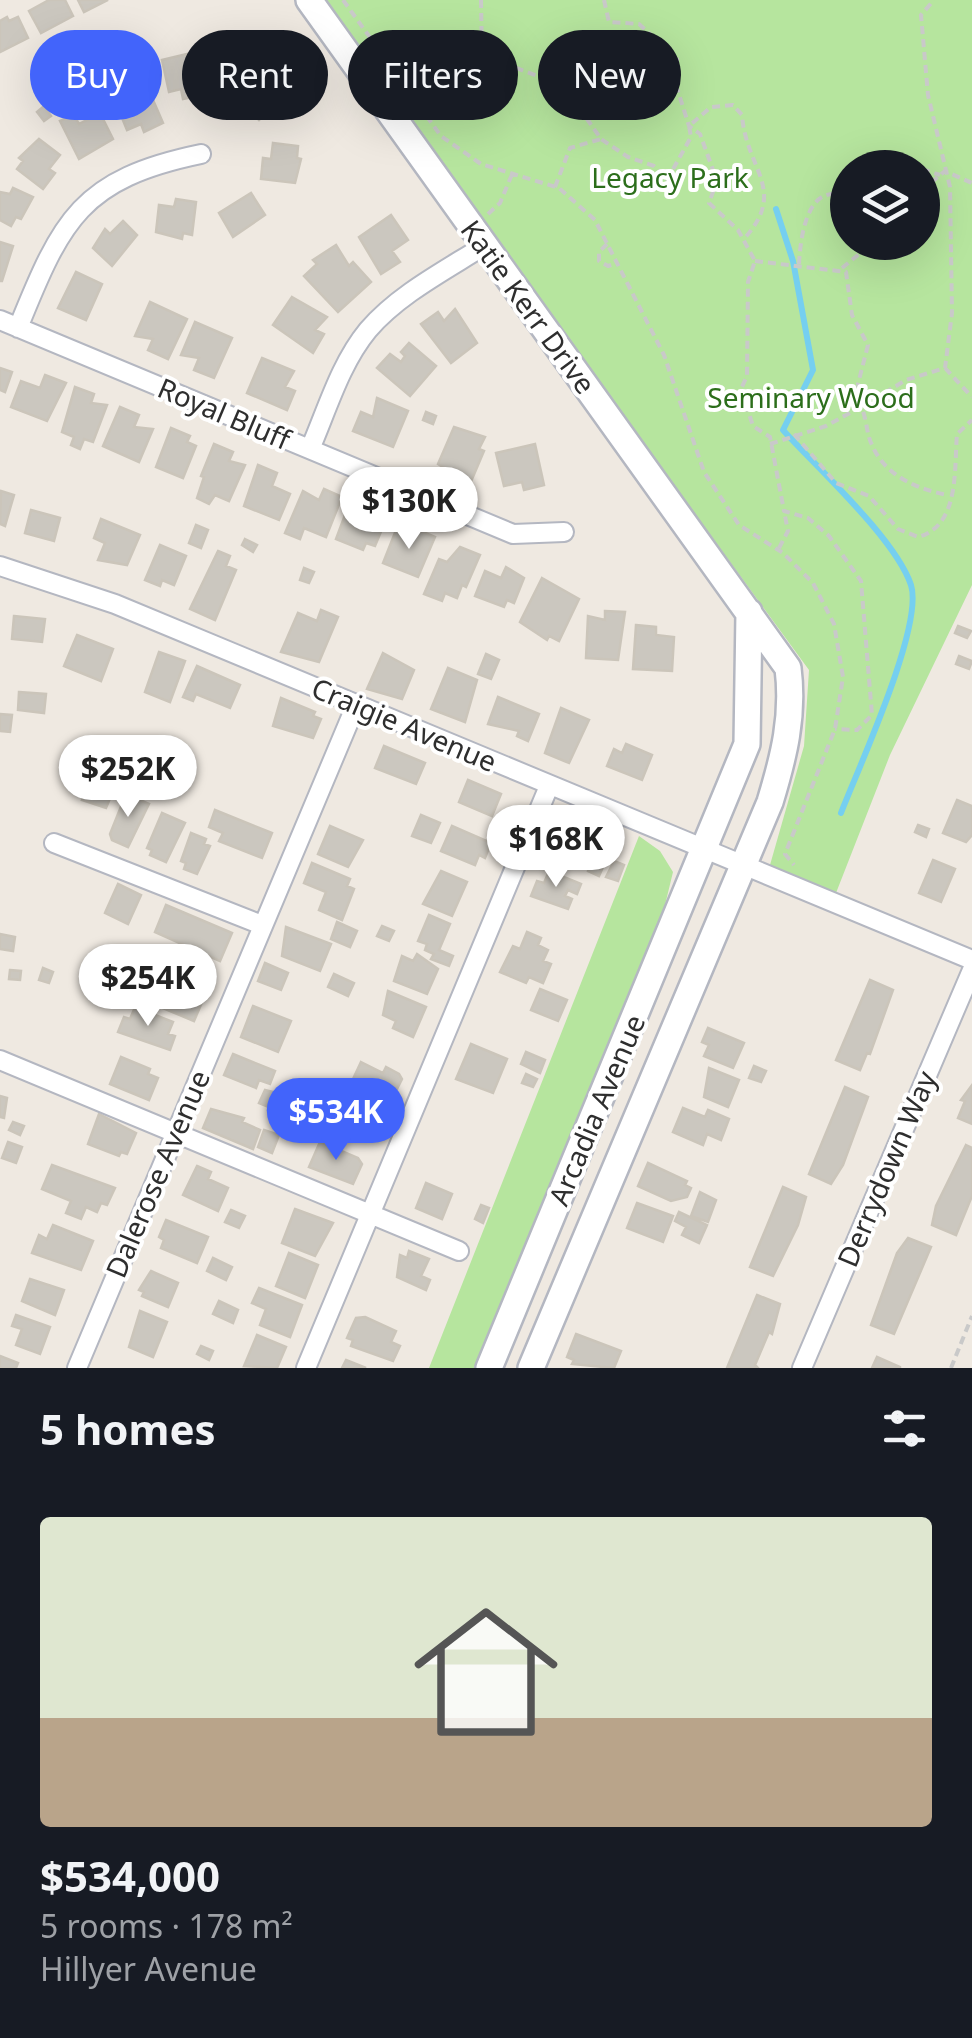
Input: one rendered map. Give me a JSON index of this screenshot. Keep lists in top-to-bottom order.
{
  "streets": {
    "street": [
      "Katie Kerr Drive",
      "Royal Bluff",
      "Craigie Avenue",
      "Arcadia Avenue",
      "Derrydown Way",
      "Dalerose Avenue"
    ]
  },
  "crossings": [
    ["Katie Kerr Drive", "Craigie Avenue"],
    ["Katie Kerr Drive", "Arcadia Avenue"],
    ["Craigie Avenue", "Arcadia Avenue"],
    ["Craigie Avenue", "Dalerose Avenue"]
  ],
  "parks": ["Legacy Park", "Seminary Wood"],
  "page": {
    "chip": [
      "Buy",
      "Rent",
      "Filters",
      "New"
    ],
    "price": [
      "$130K",
      "$252K",
      "$168K",
      "$254K",
      "$534K"
    ],
    "heading": "5 homes",
    "list": [
      {
        "name": "$534,000",
        "note": "5 rooms · 178 m² · Hillyer Avenue"
      }
    ]
  }
}
